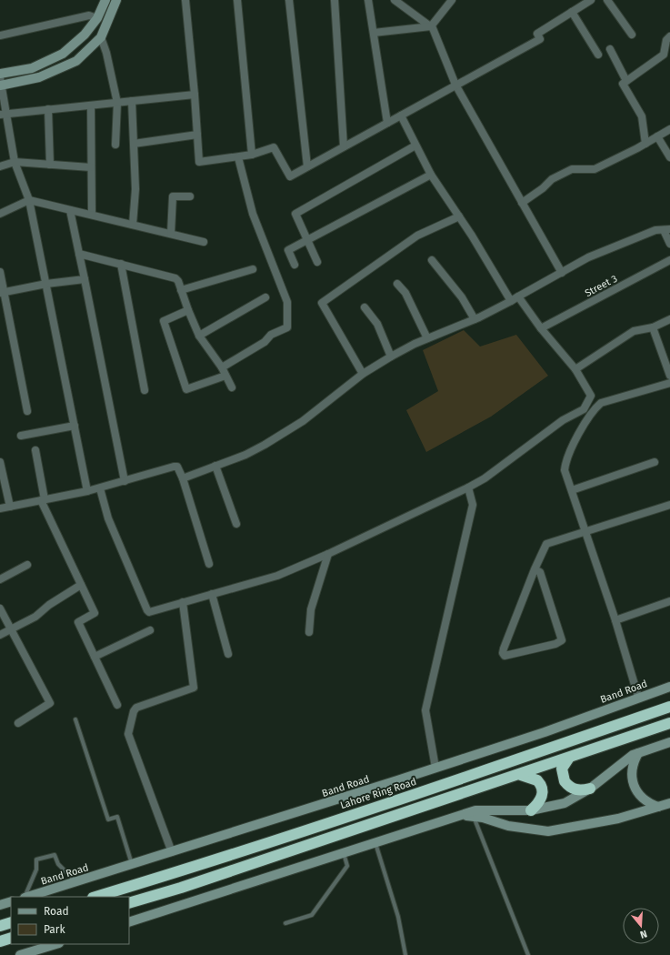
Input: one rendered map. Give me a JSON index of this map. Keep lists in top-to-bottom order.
{
  "streets": {
    "highway": ["Lahore Ring Road"],
    "main road": ["Band Road"],
    "street": ["Street 3"]
  },
  "legend": ["Road", "Park"],
  "north": "bottom"
}
